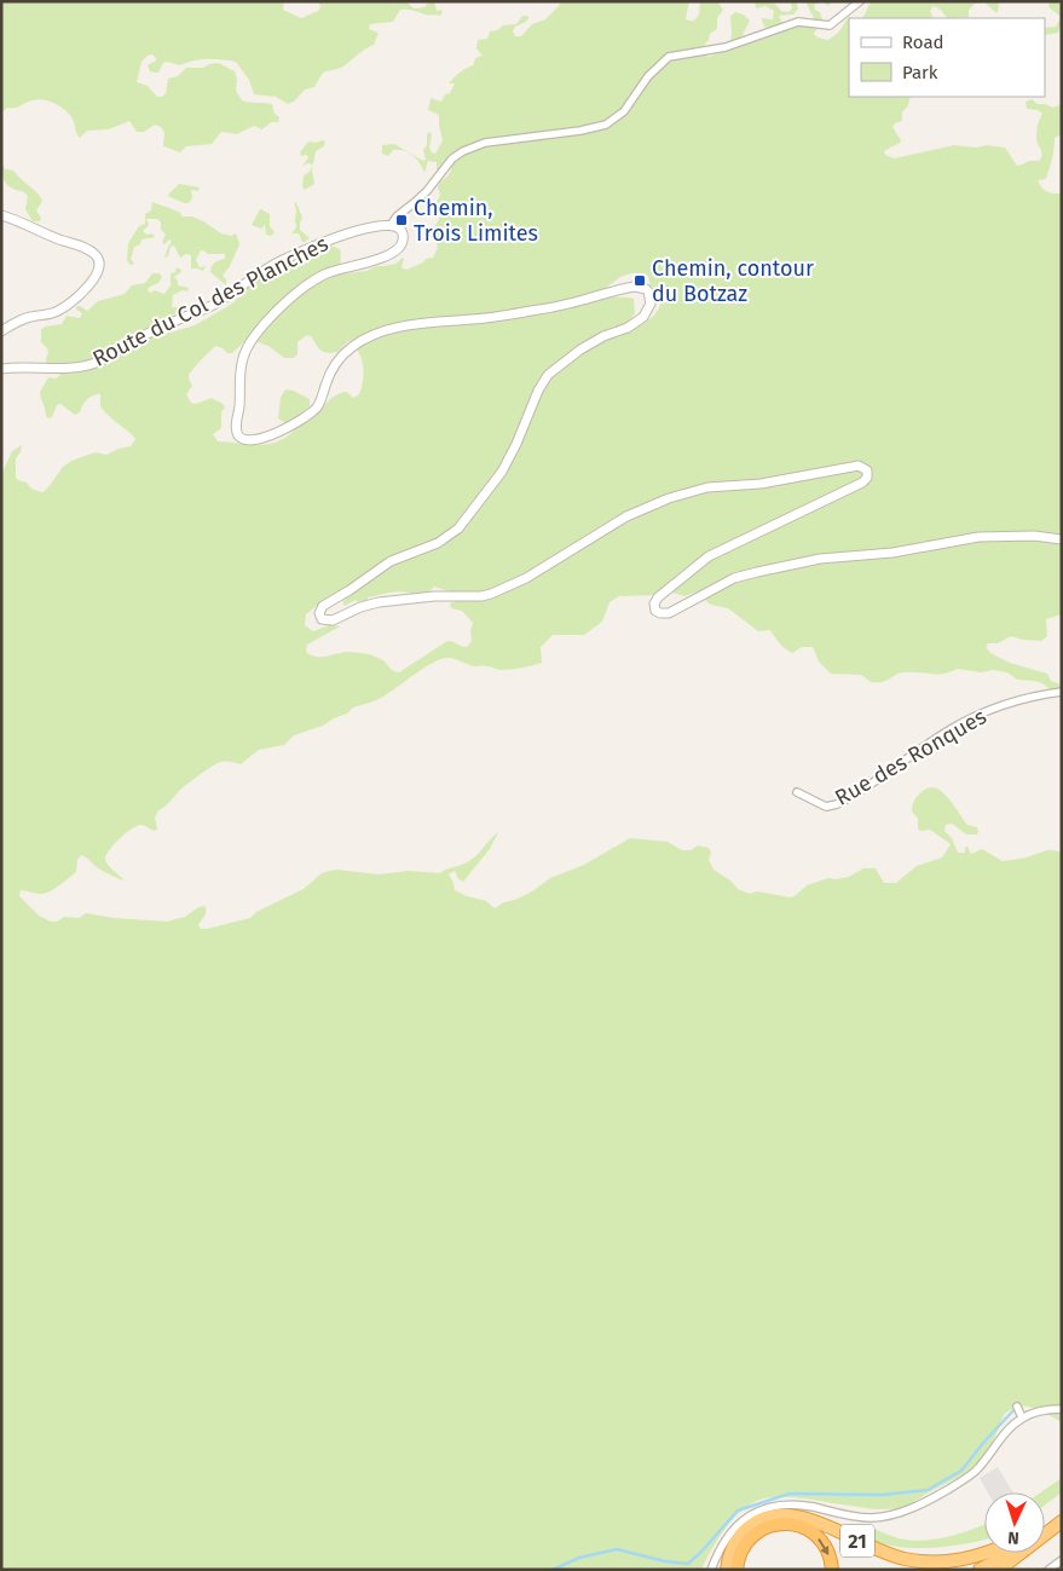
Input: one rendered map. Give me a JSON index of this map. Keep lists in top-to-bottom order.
{
  "streets": {
    "highway": ["21"],
    "street": ["Route du Col des Planches", "Rue des Ronques"]
  },
  "places": {
    "transit": ["Chemin, Trois Limites", "Chemin, contour du Botzaz"]
  },
  "legend": ["Road", "Park"],
  "north": "bottom"
}
